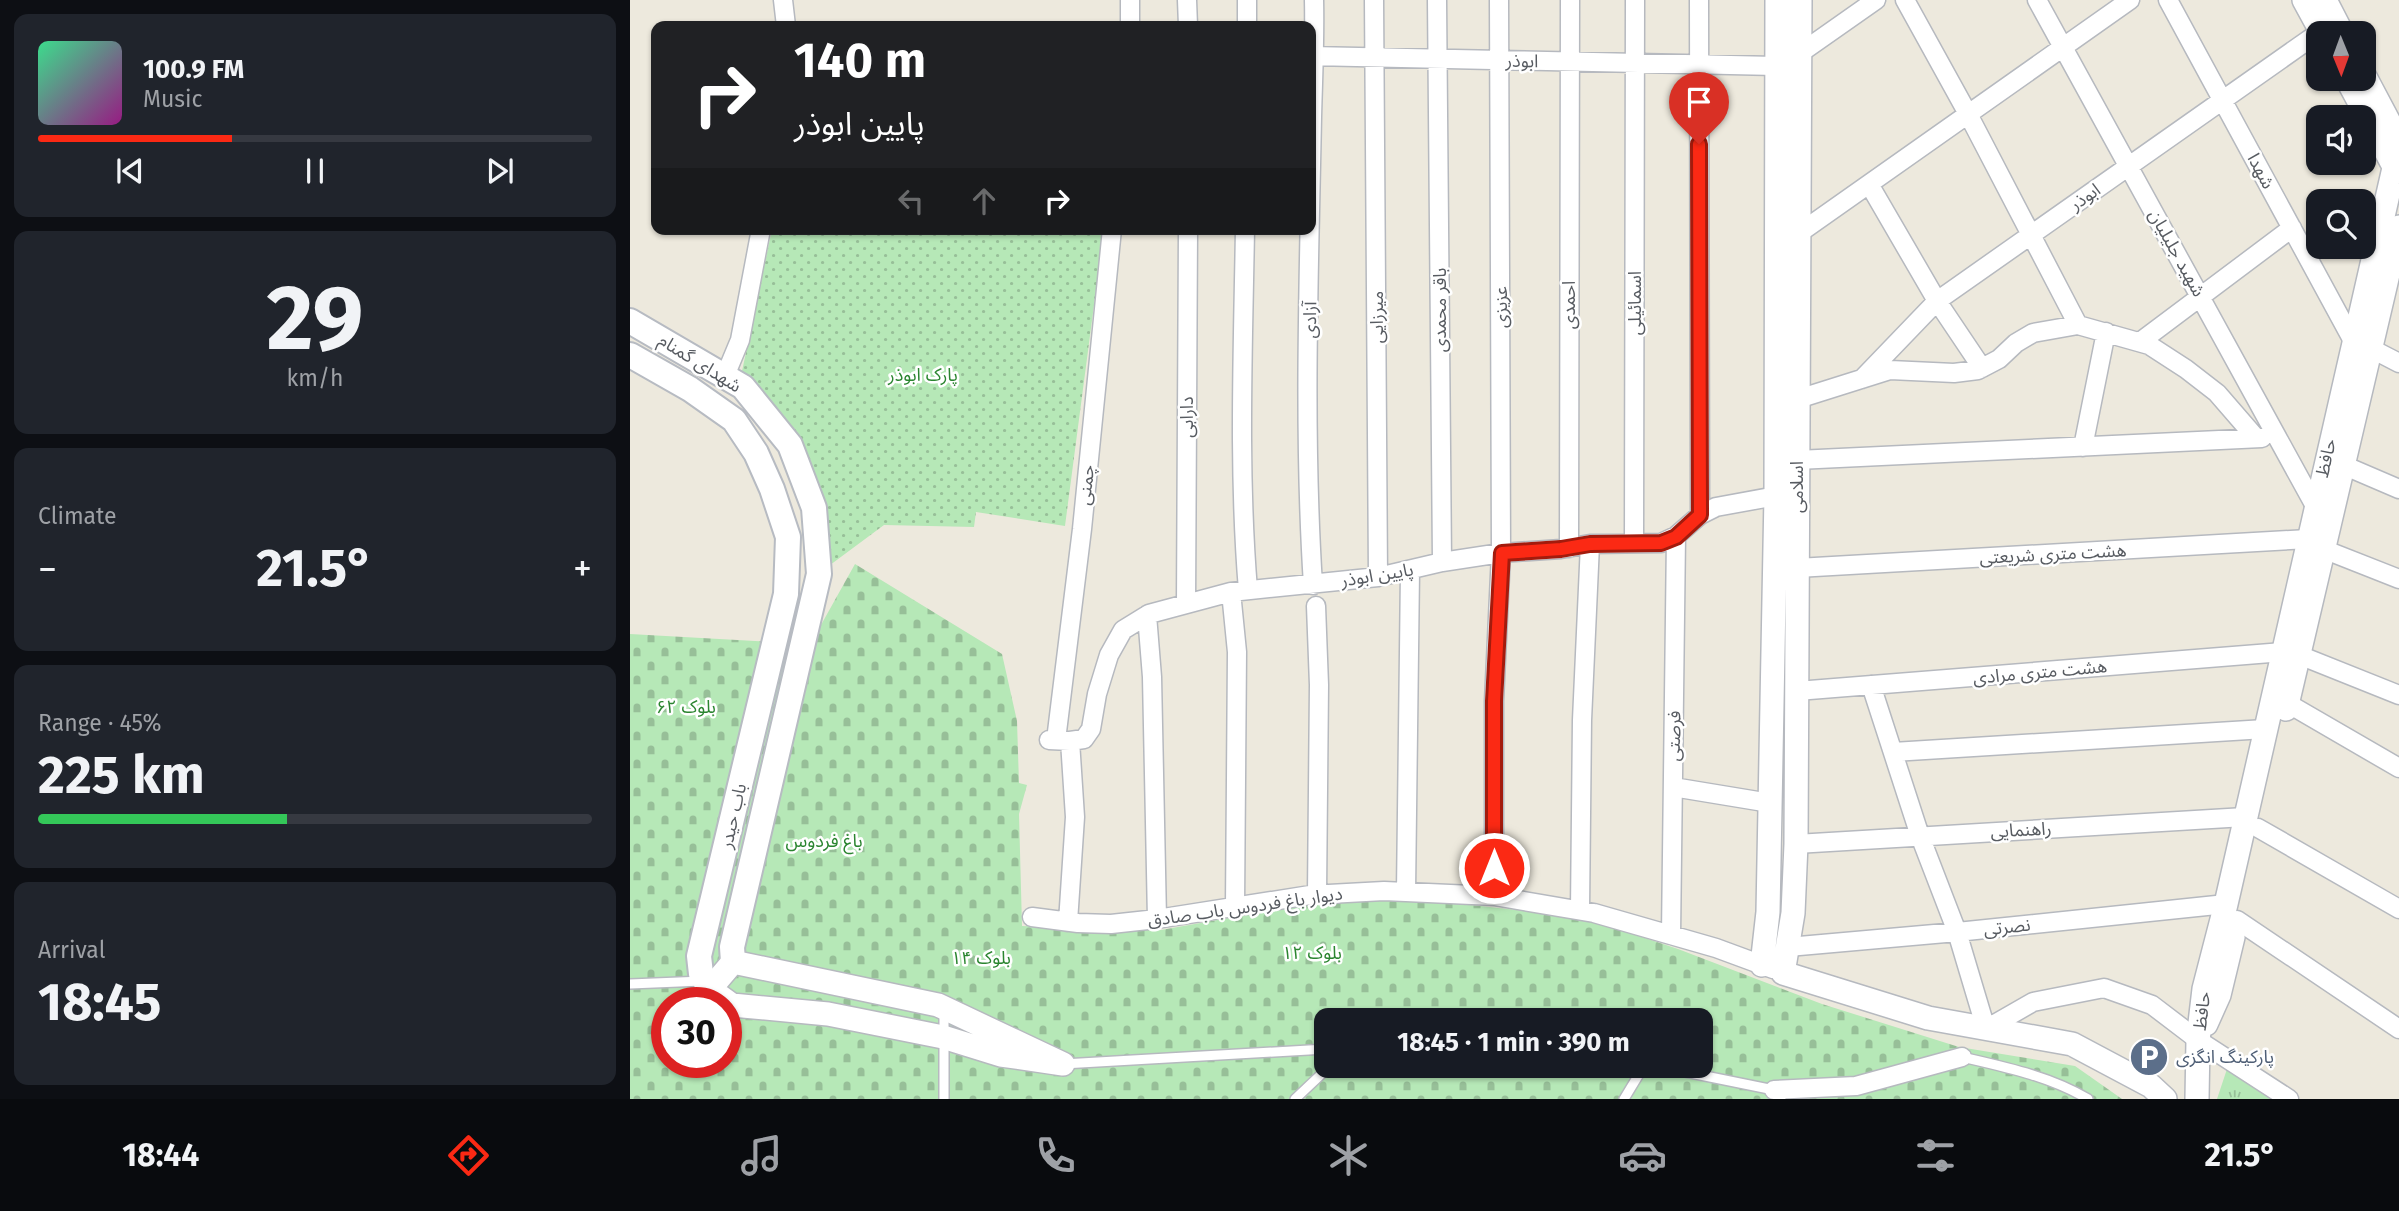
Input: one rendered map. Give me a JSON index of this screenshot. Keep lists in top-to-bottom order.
{
  "streets": {
    "main road": ["شهدای گمنام", "باب حیدر"],
    "street": [
      "ابوذر",
      "شهدا",
      "شهید جلیلیان",
      "اسمائیلی",
      "احمدی",
      "عزیزی",
      "باقر محمدی",
      "میرزایی",
      "آزادی",
      "دارابی",
      "حافظ",
      "چمنی",
      "اسلامی",
      "هشت متری شریعتی",
      "پایین ابوذر",
      "هشت متری مرادی",
      "فرصتی",
      "راهنمایی",
      "دیوار باغ فردوس باب صادق",
      "نصرتی"
    ]
  },
  "crossings": [
    ["ابوذر", "شهدا"],
    ["ابوذر", "شهید جلیلیان"],
    ["ابوذر", "اسمائیلی"],
    ["ابوذر", "احمدی"],
    ["ابوذر", "عزیزی"],
    ["ابوذر", "باقر محمدی"],
    ["ابوذر", "میرزایی"],
    ["ابوذر", "اسلامی"],
    ["شهدا", "حافظ"],
    ["شهید جلیلیان", "حافظ"],
    ["اسمائیلی", "پایین ابوذر"],
    ["احمدی", "پایین ابوذر"],
    ["عزیزی", "پایین ابوذر"],
    ["عزیزی", "دیوار باغ فردوس باب صادق"],
    ["باقر محمدی", "پایین ابوذر"],
    ["میرزایی", "پایین ابوذر"],
    ["آزادی", "پایین ابوذر"],
    ["شهدای گمنام", "باب حیدر"],
    ["دارابی", "پایین ابوذر"],
    ["حافظ", "هشت متری شریعتی"],
    ["حافظ", "هشت متری مرادی"],
    ["حافظ", "راهنمایی"],
    ["حافظ", "نصرتی"],
    ["چمنی", "پایین ابوذر"],
    ["چمنی", "دیوار باغ فردوس باب صادق"],
    ["اسلامی", "هشت متری شریعتی"],
    ["اسلامی", "هشت متری مرادی"],
    ["اسلامی", "راهنمایی"],
    ["اسلامی", "دیوار باغ فردوس باب صادق"],
    ["اسلامی", "نصرتی"],
    ["پایین ابوذر", "فرصتی"],
    ["فرصتی", "دیوار باغ فردوس باب صادق"]
  ],
  "parks": [
    "پارک ابوذر",
    "بلوک ۶۲",
    "باغ فردوس",
    "بلوک ۱۲",
    "بلوک ۱۴"
  ],
  "places": {
    "parking": ["پارکینگ انگزی"]
  },
  "north": "bottom",
  "page": {
    "turn": ["140 m", "پایین ابوذر"],
    "song": ["100.9 FM", "Music"],
    "tile": [
      ["29", "km/h"],
      "Climate",
      ["Range · 45%", "225 km"],
      ["Arrival", "18:45"]
    ],
    "heat": ["−", "21.5°", "+"],
    "limit": "30",
    "trip": "18:45 · 1 min · 390 m",
    "tabs": ["18:44", "21.5°"]
  }
}
